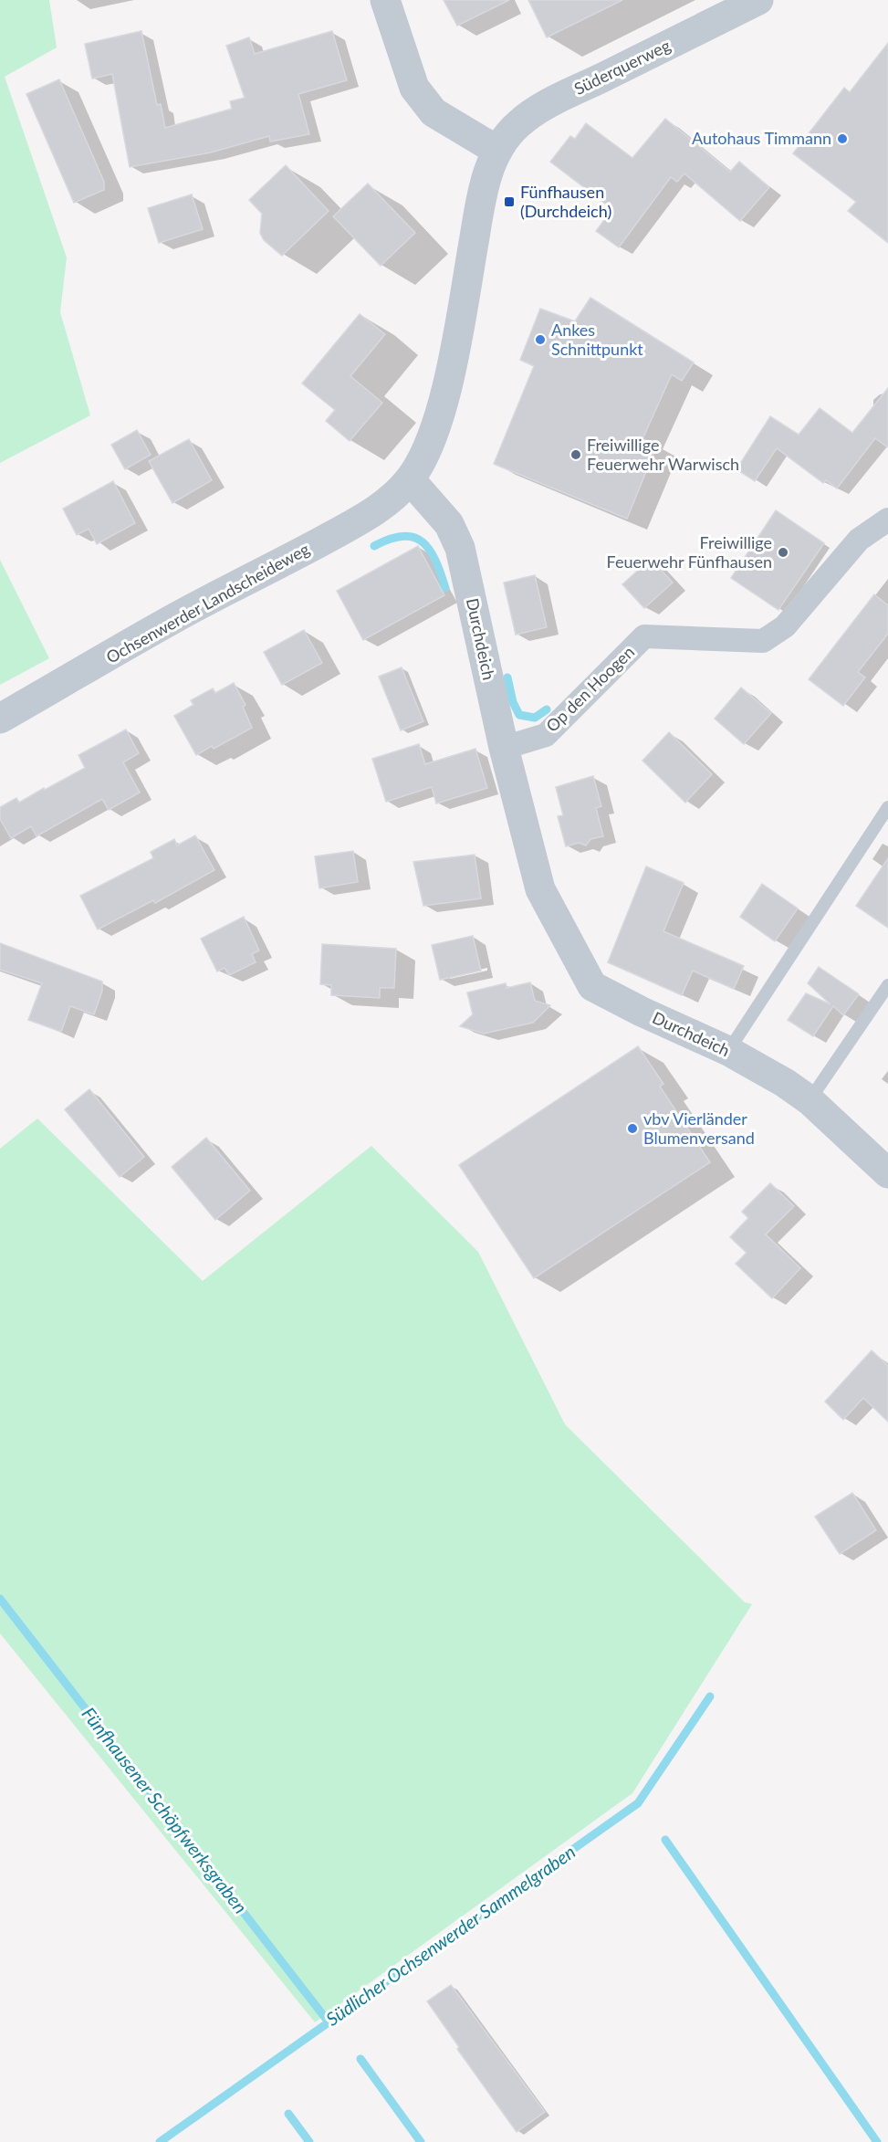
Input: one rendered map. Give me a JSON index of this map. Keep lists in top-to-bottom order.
{
  "streets": {
    "street": [
      "Süderquerweg",
      "Ochsenwerder Landscheideweg",
      "Durchdeich",
      "Op den Hoogen"
    ]
  },
  "crossings": [
    ["Ochsenwerder Landscheideweg", "Durchdeich"],
    ["Durchdeich", "Op den Hoogen"]
  ],
  "water": ["Fünfhausener Schöpfwerksgraben", "Südlicher Ochsenwerder Sammelgraben"],
  "places": {
    "other": [
      "Autohaus Timmann",
      "Ankes Schnittpunkt",
      "Freiwillige Feuerwehr Warwisch",
      "Freiwillige Feuerwehr Fünfhausen",
      "vbv Vierländer Blumenversand"
    ],
    "transit": ["Fünfhausen (Durchdeich)"]
  }
}
